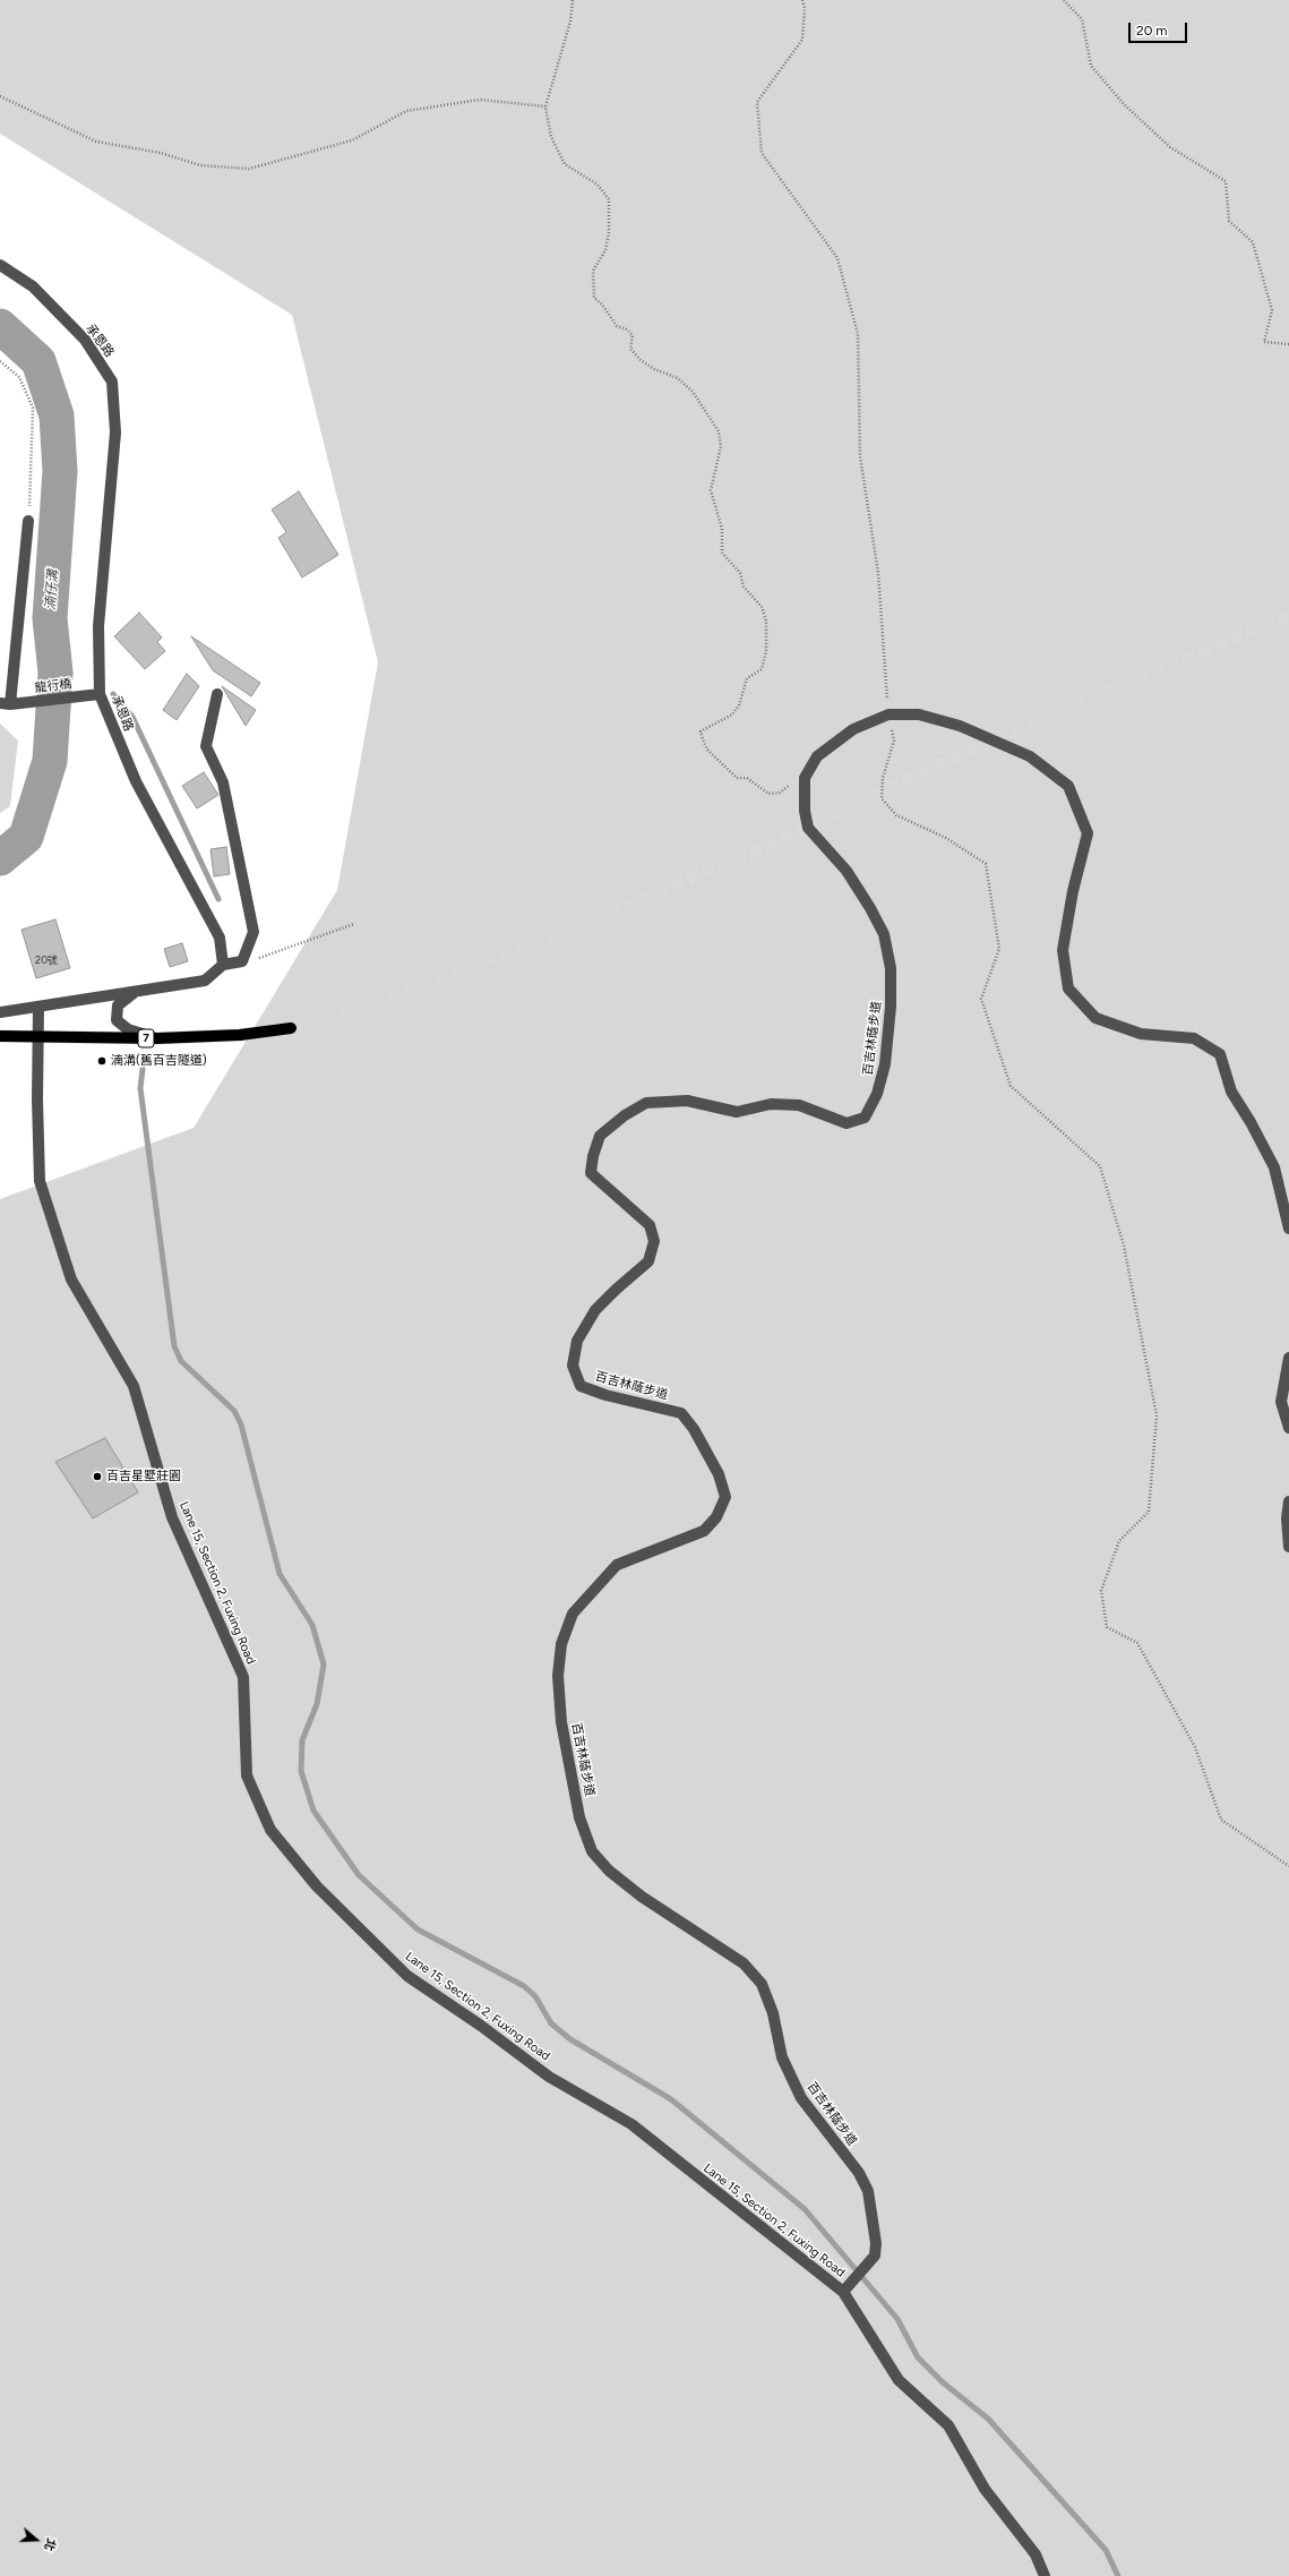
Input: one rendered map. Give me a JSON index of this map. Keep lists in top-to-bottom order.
{
  "streets": {
    "main road": ["7"],
    "street": [
      "承恩路",
      "龍行橋",
      "百吉林蔭步道",
      "Lane 15, Section 2, Fuxing Road"
    ]
  },
  "crossings": [
    ["承恩路", "龍行橋"],
    ["7", "Lane 15, Section 2, Fuxing Road"],
    ["百吉林蔭步道", "Lane 15, Section 2, Fuxing Road"]
  ],
  "water": ["湳仔溝"],
  "places": ["湳溝(舊百吉隧道)", "百吉星墅莊園"],
  "house_numbers": ["20號"],
  "scale_bar": "20 m",
  "north": "right"
}
